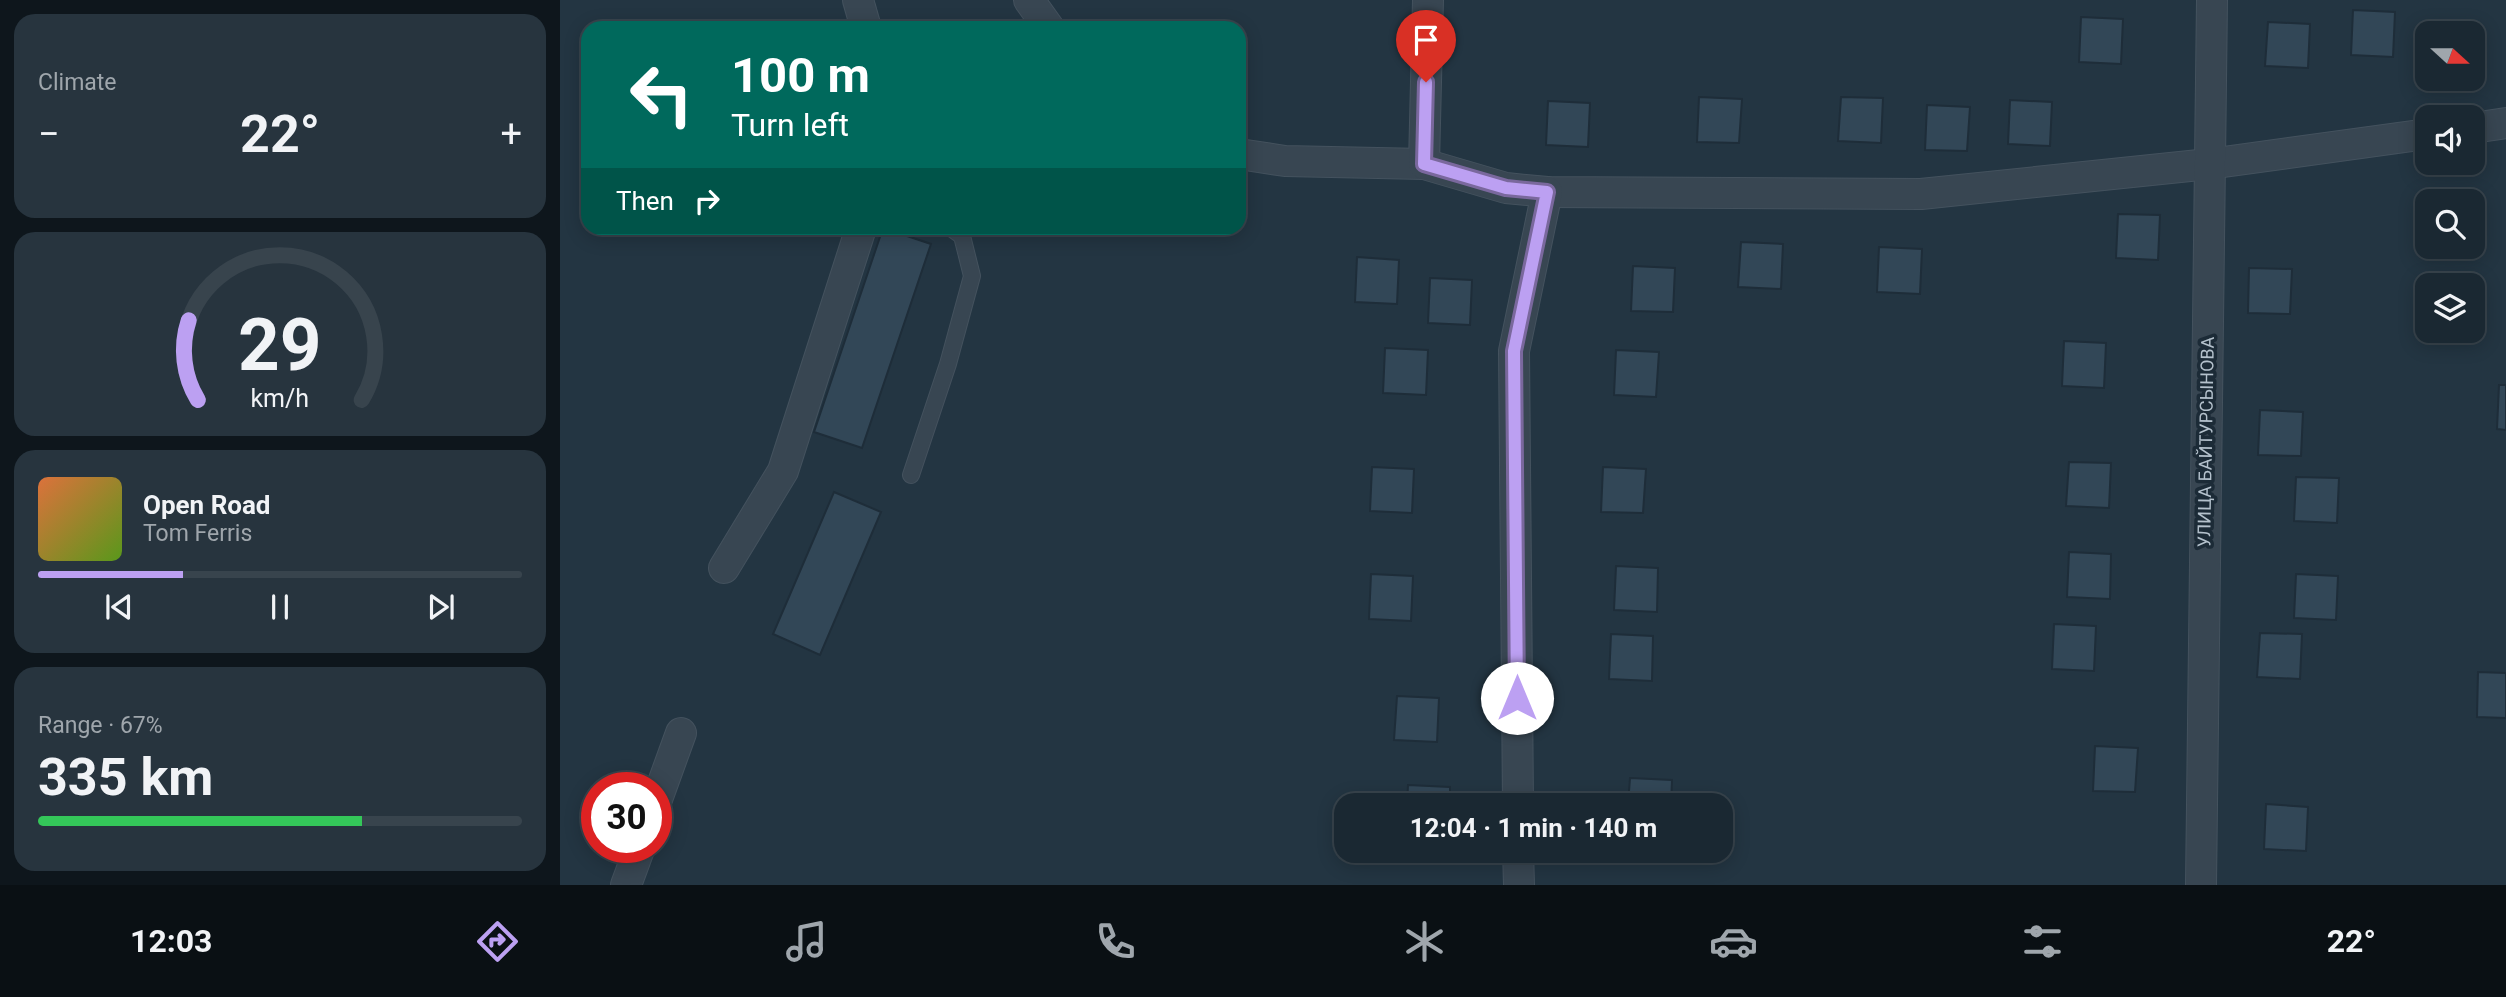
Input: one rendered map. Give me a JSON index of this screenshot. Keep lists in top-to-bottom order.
{
  "streets": {
    "street": ["УЛИЦА БАЙТУРСЫНОВА"]
  },
  "north": "right",
  "page": {
    "tile": [
      "Climate",
      ["Range · 67%", "335 km"]
    ],
    "turn": ["100 m", "Turn left"],
    "heat": ["−", "22°", "+"],
    "then": "Then",
    "song": ["Open Road", "Tom Ferris"],
    "limit": "30",
    "trip": "12:04 · 1 min · 140 m",
    "tabs": ["12:03", "22°"],
    "gauge": ["29", "km/h"]
  }
}
